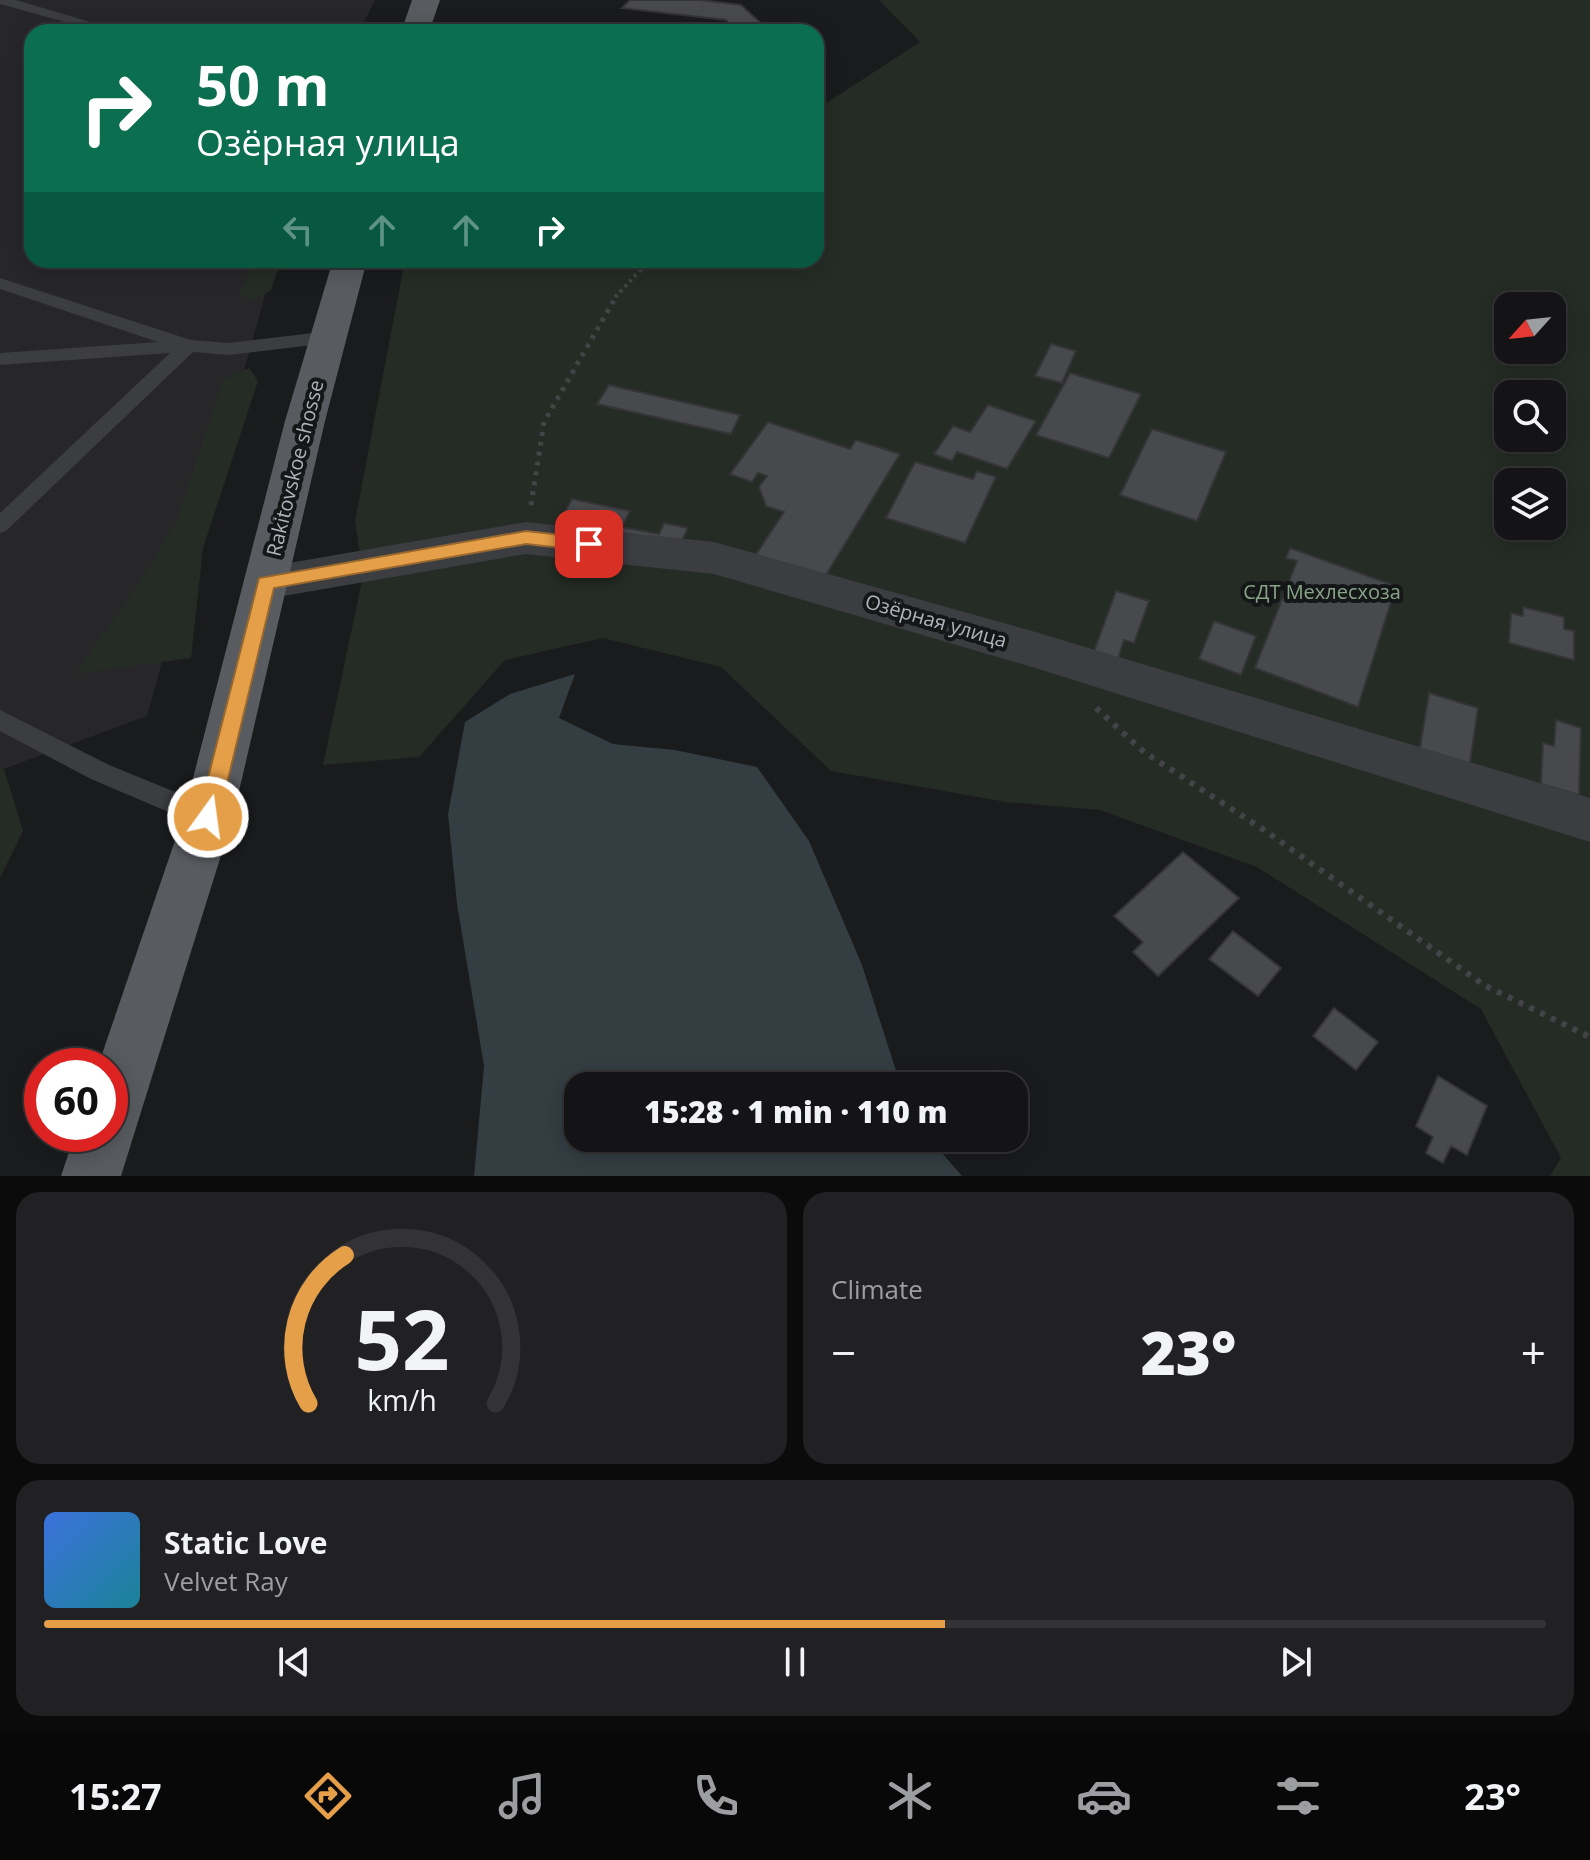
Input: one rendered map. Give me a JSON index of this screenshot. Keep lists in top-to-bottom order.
{
  "streets": {
    "main road": ["Rakitovskoe shosse"],
    "street": ["Озёрная улица"]
  },
  "crossings": [
    ["Rakitovskoe shosse", "Озёрная улица"]
  ],
  "parks": ["СДТ Мехлесхоза"],
  "north": "bottom left",
  "page": {
    "turn": ["50 m", "Озёрная улица"],
    "limit": "60",
    "trip": "15:28 · 1 min · 110 m",
    "tile": "Climate",
    "heat": ["−", "23°", "+"],
    "song": ["Static Love", "Velvet Ray"],
    "tabs": ["15:27", "23°"],
    "gauge": ["52", "km/h"]
  }
}
